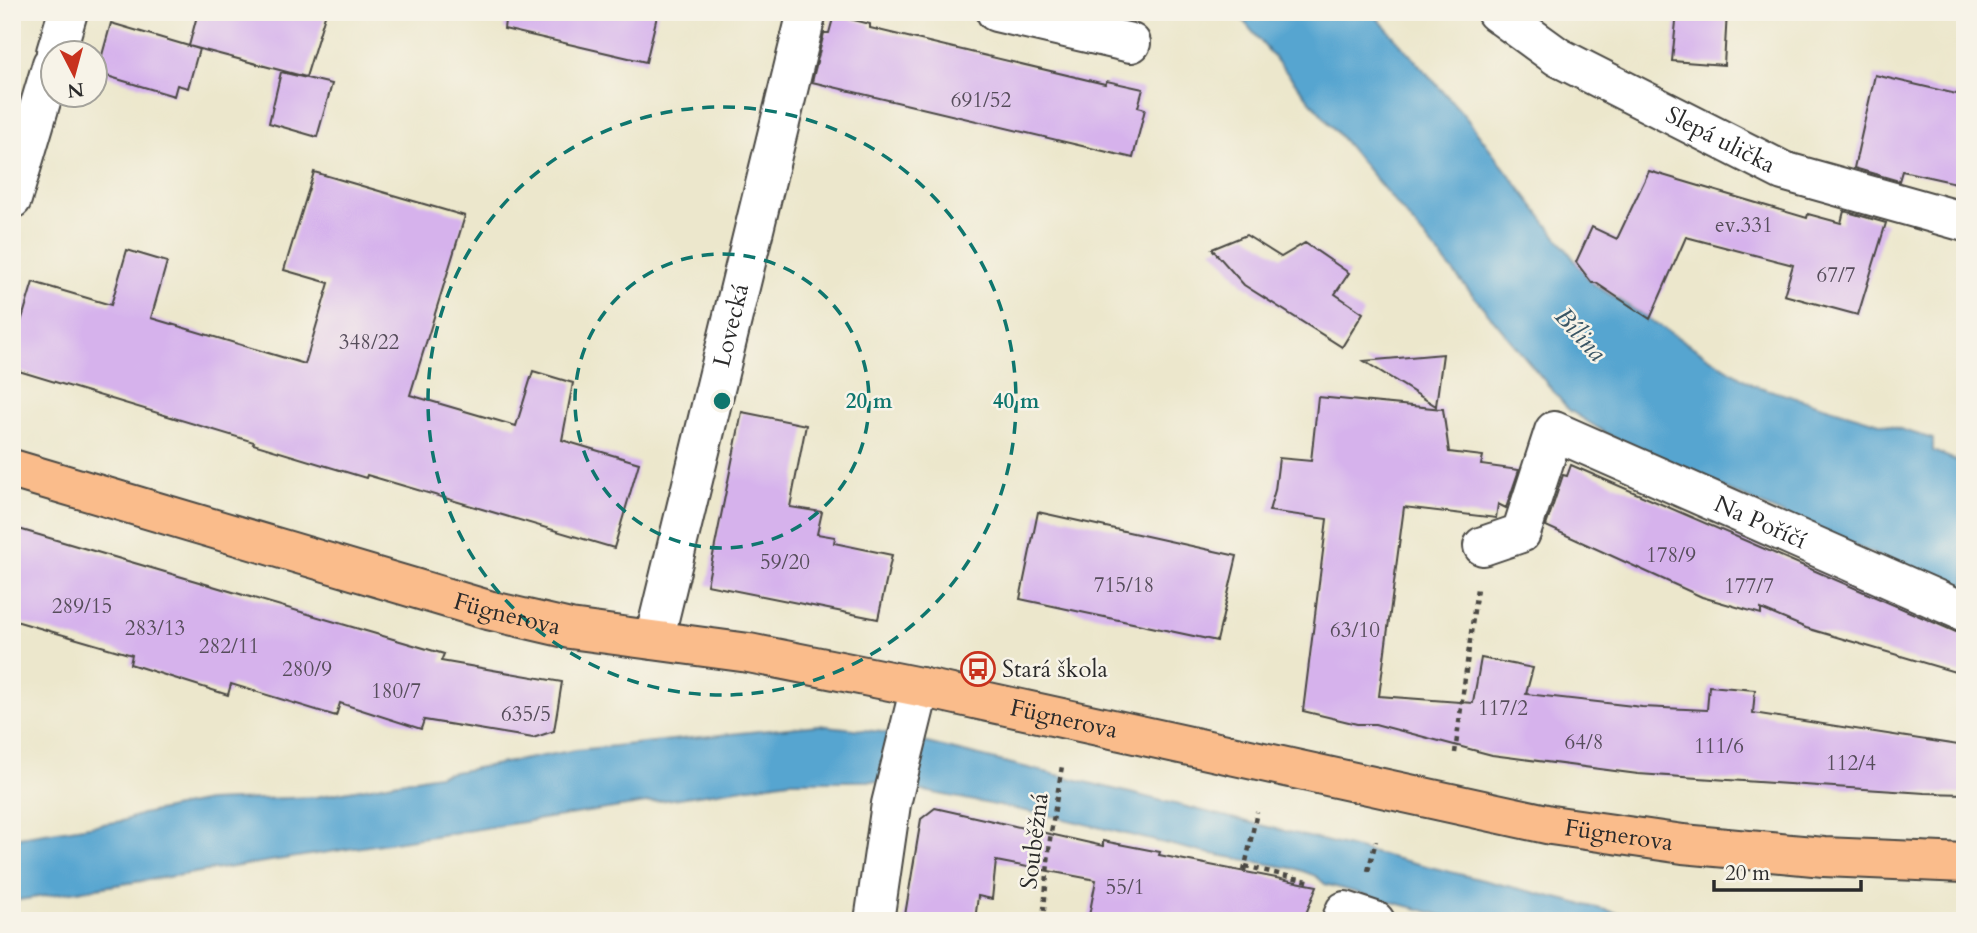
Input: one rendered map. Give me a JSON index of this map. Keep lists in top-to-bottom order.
{
  "streets": {
    "main road": ["Fügnerova"],
    "street": ["Slepá ulička", "Lovecká", "Na Poříčí"],
    "path": ["Souběžná"]
  },
  "crossings": [
    ["Lovecká", "Fügnerova"]
  ],
  "water": ["Bílina"],
  "places": {
    "bus stop": ["Stará škola"]
  },
  "house_numbers": [
    "691/52",
    "ev.331",
    "67/7",
    "348/22",
    "178/9",
    "59/20",
    "715/18",
    "177/7",
    "289/15",
    "283/13",
    "63/10",
    "282/11",
    "280/9",
    "180/7",
    "117/2",
    "635/5",
    "64/8",
    "111/6",
    "112/4",
    "55/1"
  ],
  "scale_bar": "20 m",
  "north": "bottom",
  "rings": ["20 m", "40 m"]
}
